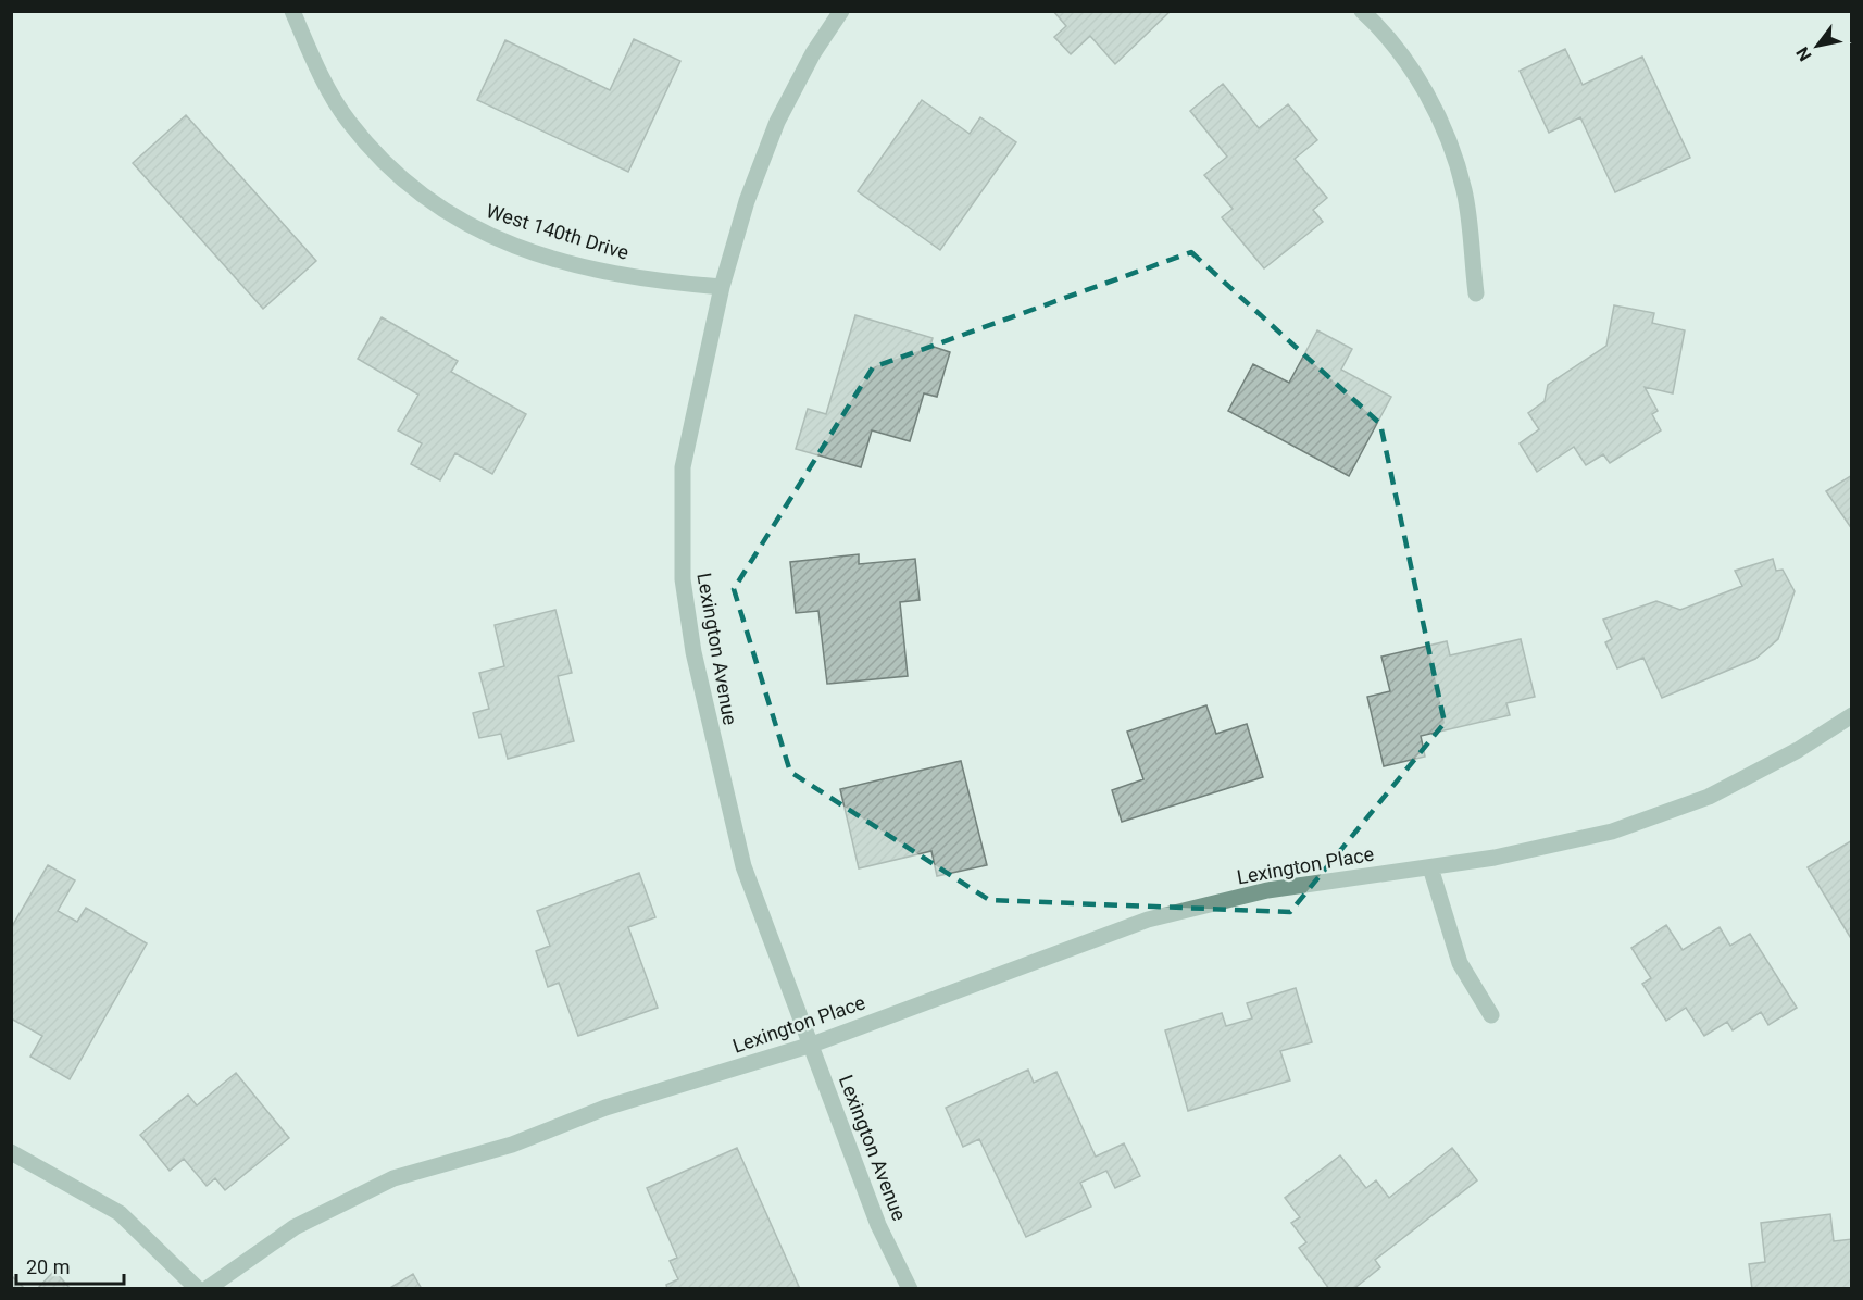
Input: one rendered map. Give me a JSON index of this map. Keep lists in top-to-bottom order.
{
  "streets": {
    "street": ["West 140th Drive", "Lexington Avenue", "Lexington Place"]
  },
  "crossings": [
    ["West 140th Drive", "Lexington Avenue"],
    ["Lexington Avenue", "Lexington Place"]
  ],
  "scale_bar": "20 m",
  "north": "bottom left"
}
